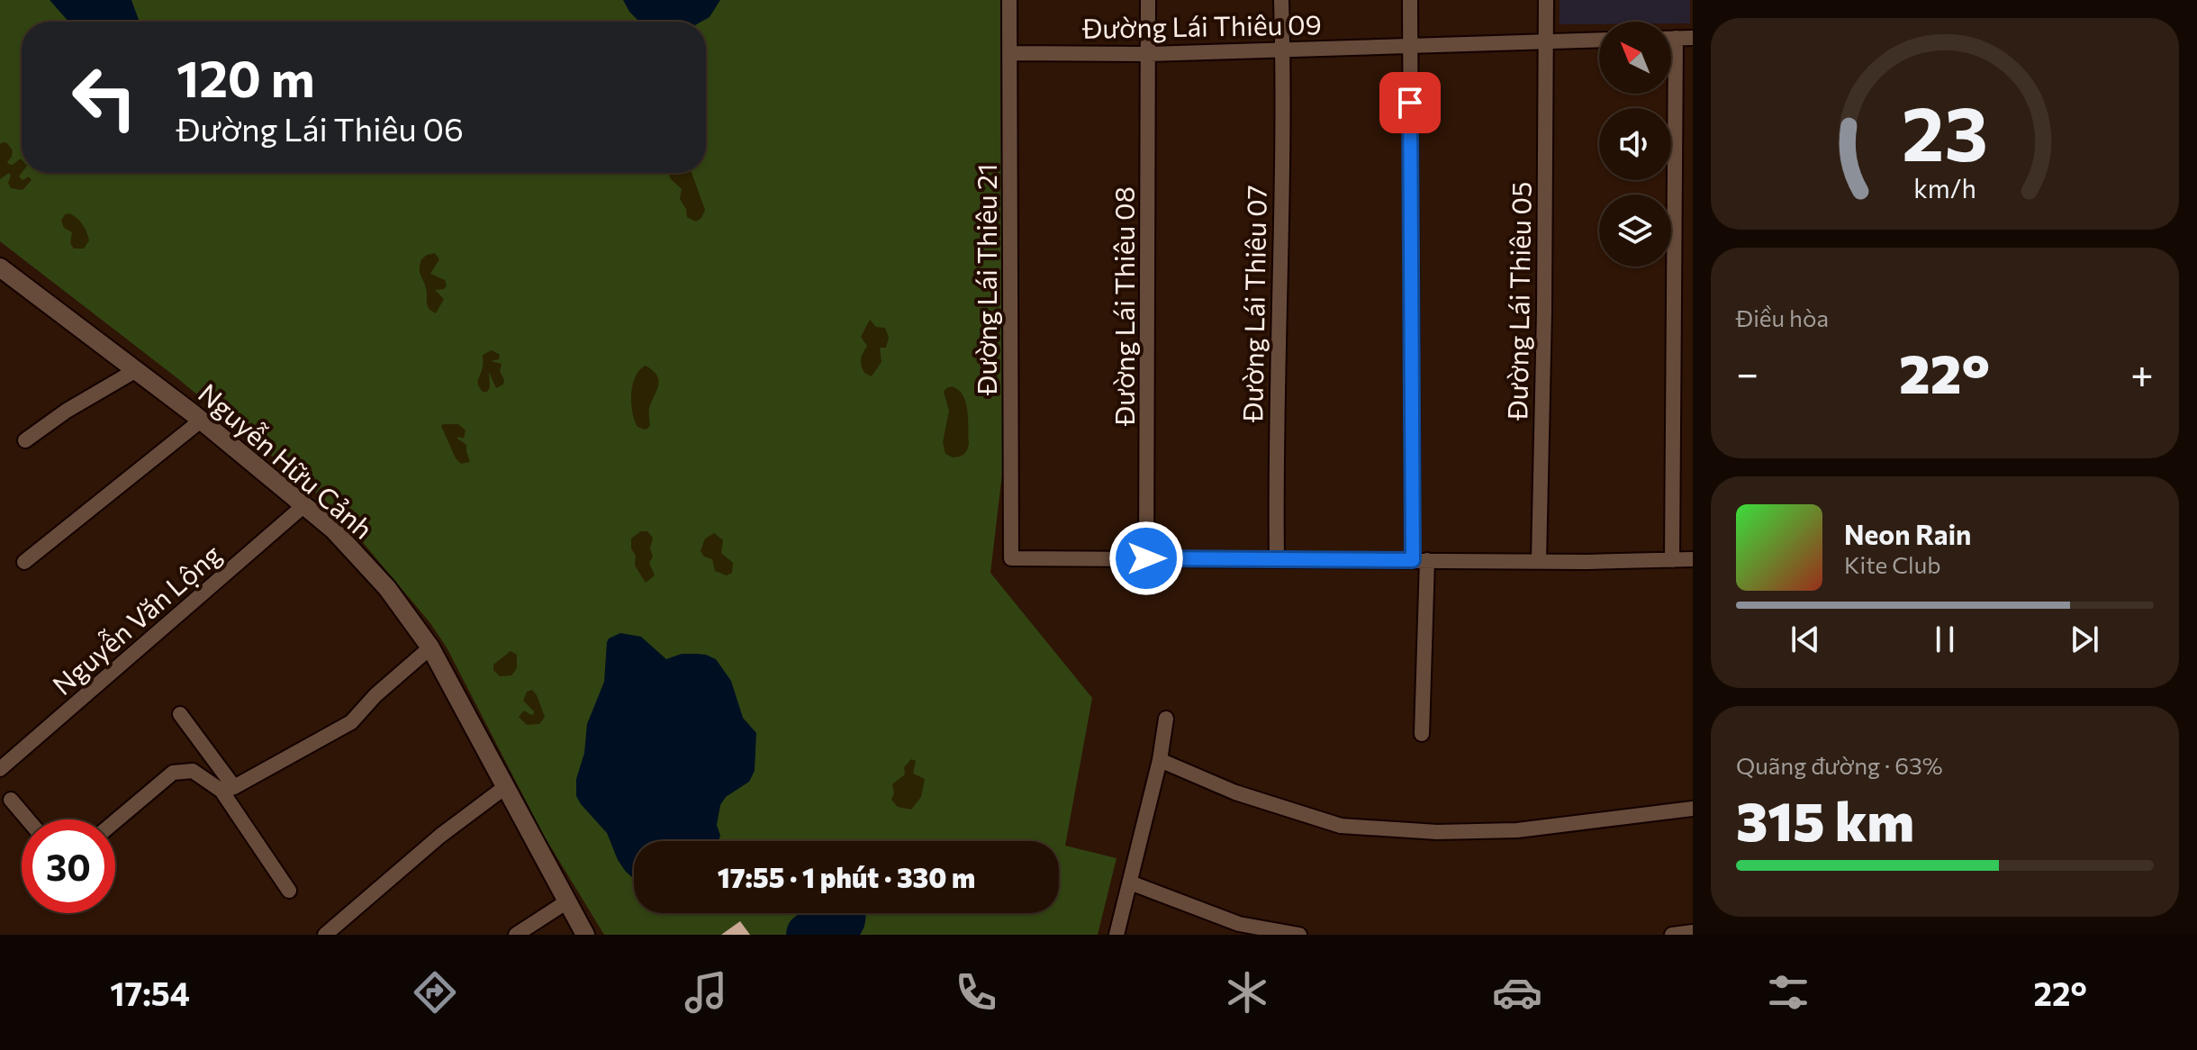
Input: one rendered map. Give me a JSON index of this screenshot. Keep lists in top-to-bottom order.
{
  "streets": {
    "street": [
      "Đường Lái Thiêu 09",
      "Đường Lái Thiêu 21",
      "Đường Lái Thiêu 05",
      "Đường Lái Thiêu 07",
      "Đường Lái Thiêu 08",
      "Nguyễn Hữu Cảnh",
      "Nguyễn Văn Lộng"
    ]
  },
  "crossings": [
    ["Đường Lái Thiêu 09", "Đường Lái Thiêu 21"],
    ["Đường Lái Thiêu 09", "Đường Lái Thiêu 05"],
    ["Đường Lái Thiêu 09", "Đường Lái Thiêu 07"],
    ["Đường Lái Thiêu 09", "Đường Lái Thiêu 08"],
    ["Đường Lái Thiêu 21", "Đường Lái Thiêu 08"],
    ["Nguyễn Hữu Cảnh", "Nguyễn Văn Lộng"]
  ],
  "north": "top left",
  "page": {
    "turn": ["120 m", "Đường Lái Thiêu 06"],
    "tile": [
      "Điều hòa",
      ["Quãng đường · 63%", "315 km"]
    ],
    "heat": ["−", "22°", "+"],
    "song": ["Neon Rain", "Kite Club"],
    "limit": "30",
    "trip": "17:55 · 1 phút · 330 m",
    "tabs": ["17:54", "22°"],
    "gauge": ["23", "km/h"]
  }
}
